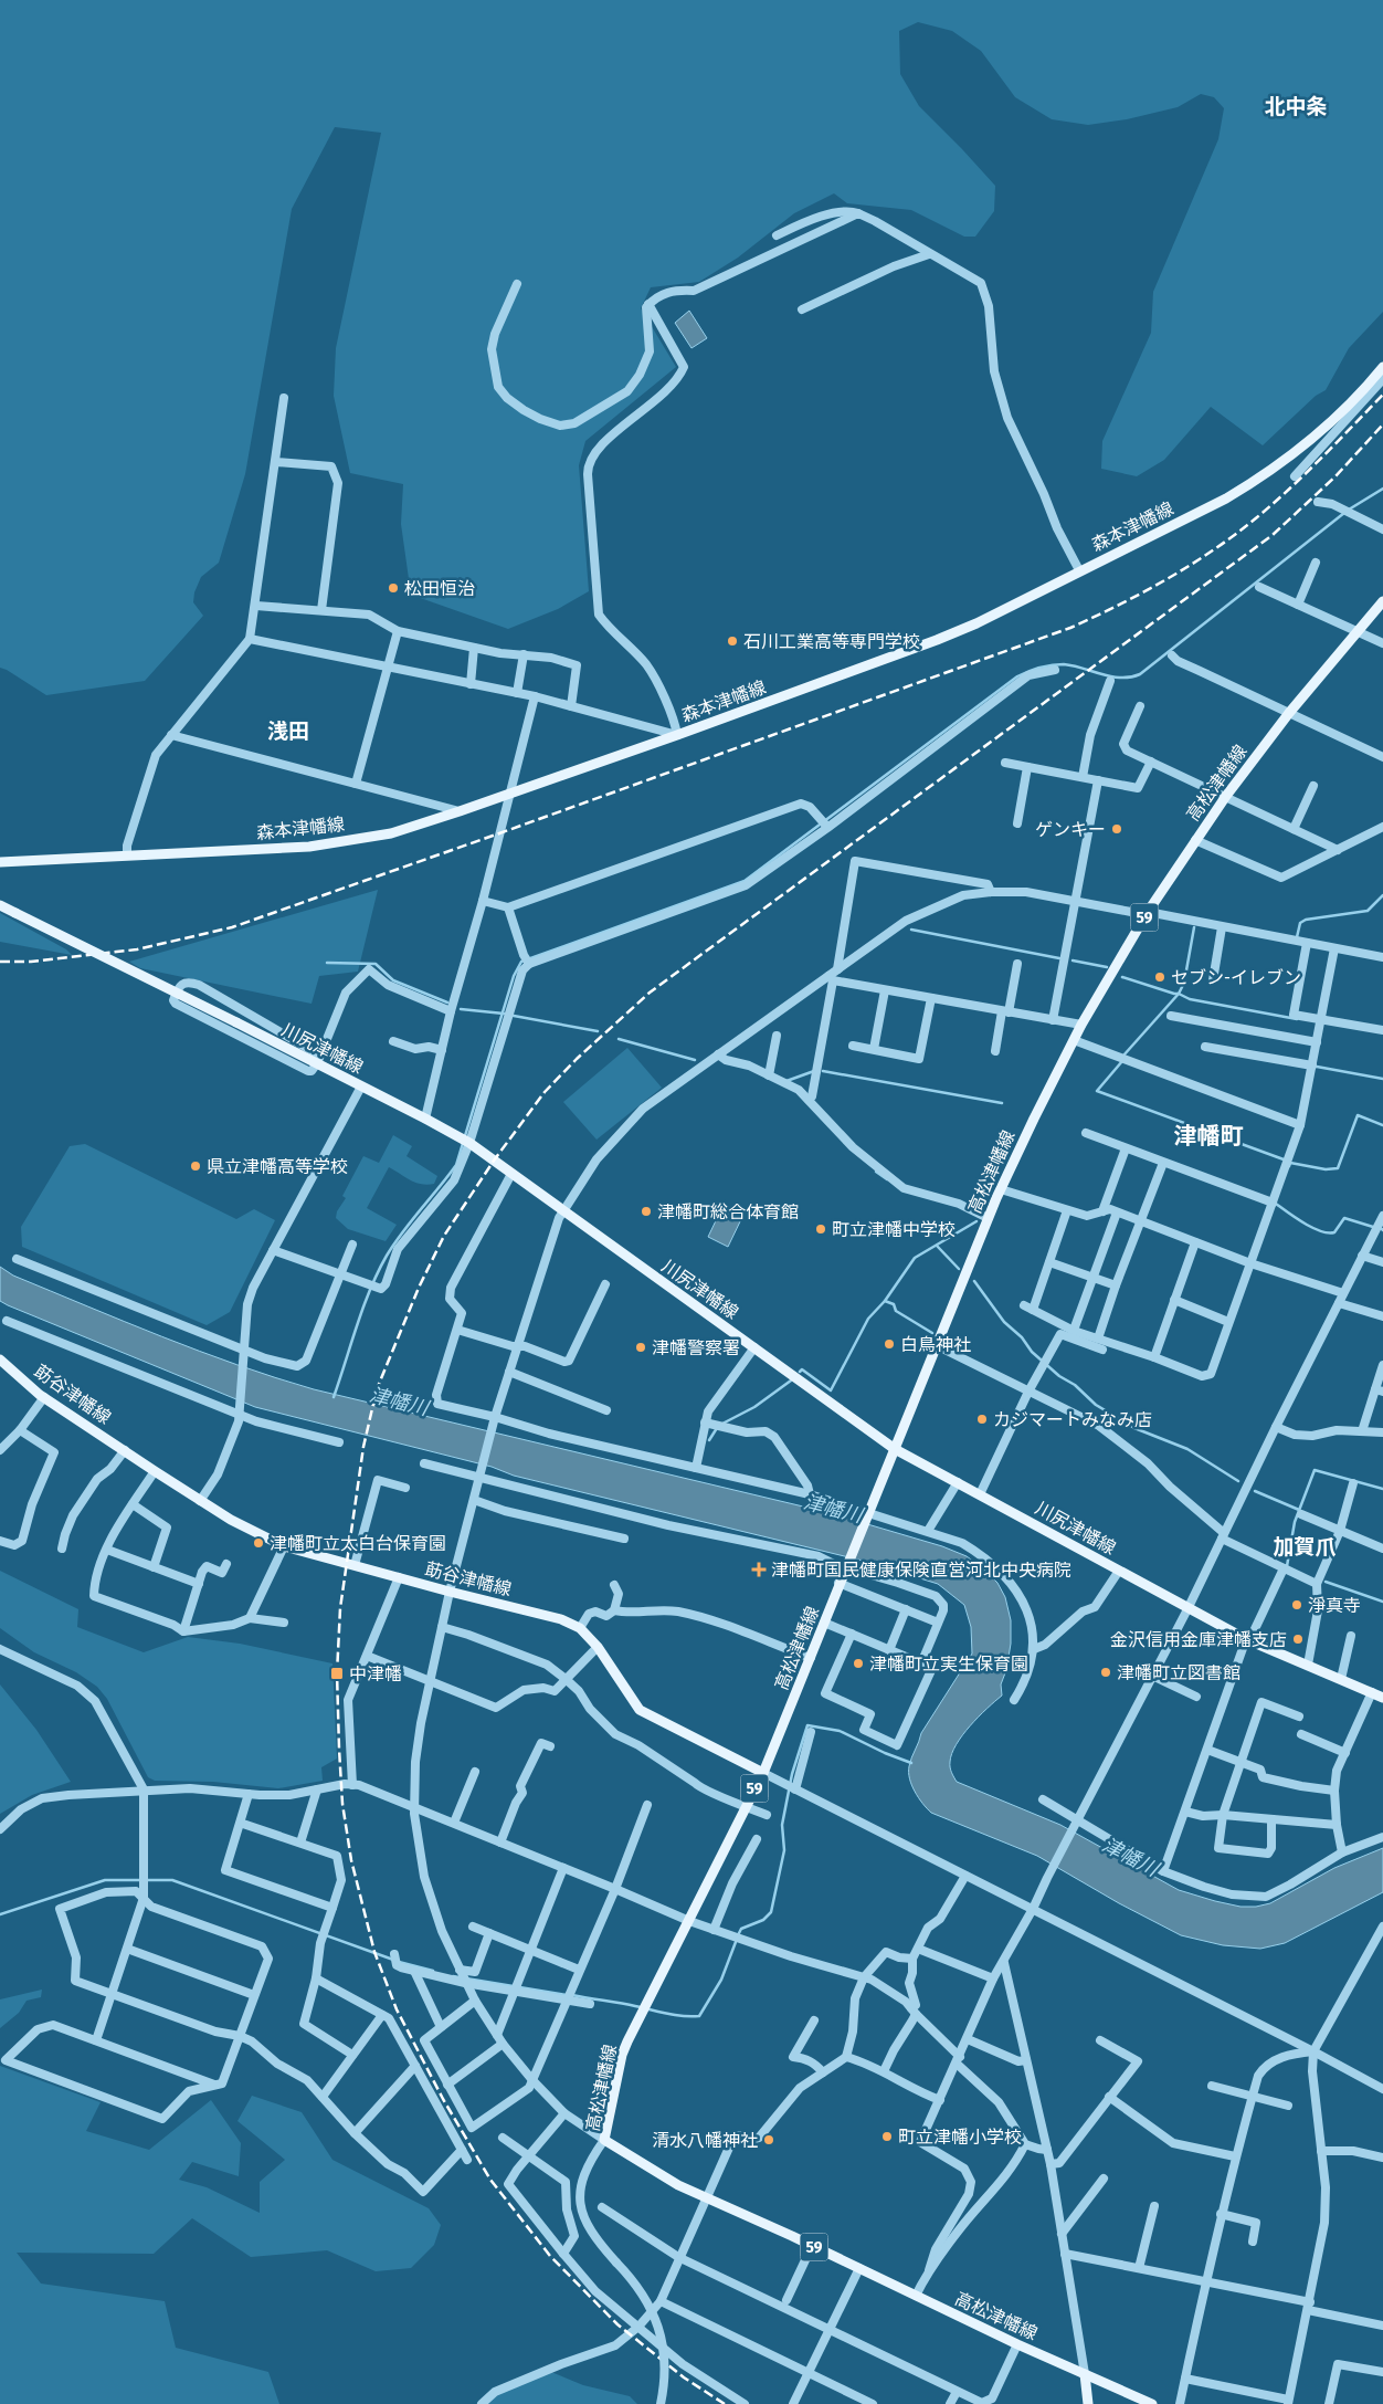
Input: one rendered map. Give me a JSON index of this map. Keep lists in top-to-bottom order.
{
  "streets": {
    "main road": [
      "森本津幡線",
      "高松津幡線",
      "59",
      "川尻津幡線",
      "莇谷津幡線"
    ]
  },
  "crossings": [
    ["高松津幡線", "川尻津幡線"],
    ["高松津幡線", "莇谷津幡線"]
  ],
  "districts": [
    "北中条",
    "浅田",
    "津幡町",
    "加賀爪"
  ],
  "water": ["津幡川"],
  "places": {
    "other": [
      "松田恒治",
      "石川工業高等専門学校",
      "ゲンキー",
      "セブン-イレブン",
      "県立津幡高等学校",
      "津幡町総合体育館",
      "町立津幡中学校",
      "白鳥神社",
      "津幡警察署",
      "カジマートみなみ店",
      "津幡町立太白台保育園",
      "淨真寺",
      "金沢信用金庫津幡支店",
      "津幡町立実生保育園",
      "津幡町立図書館",
      "町立津幡小学校",
      "清水八幡神社"
    ],
    "health": ["津幡町国民健康保険直営河北中央病院"],
    "transit": ["中津幡"]
  }
}
